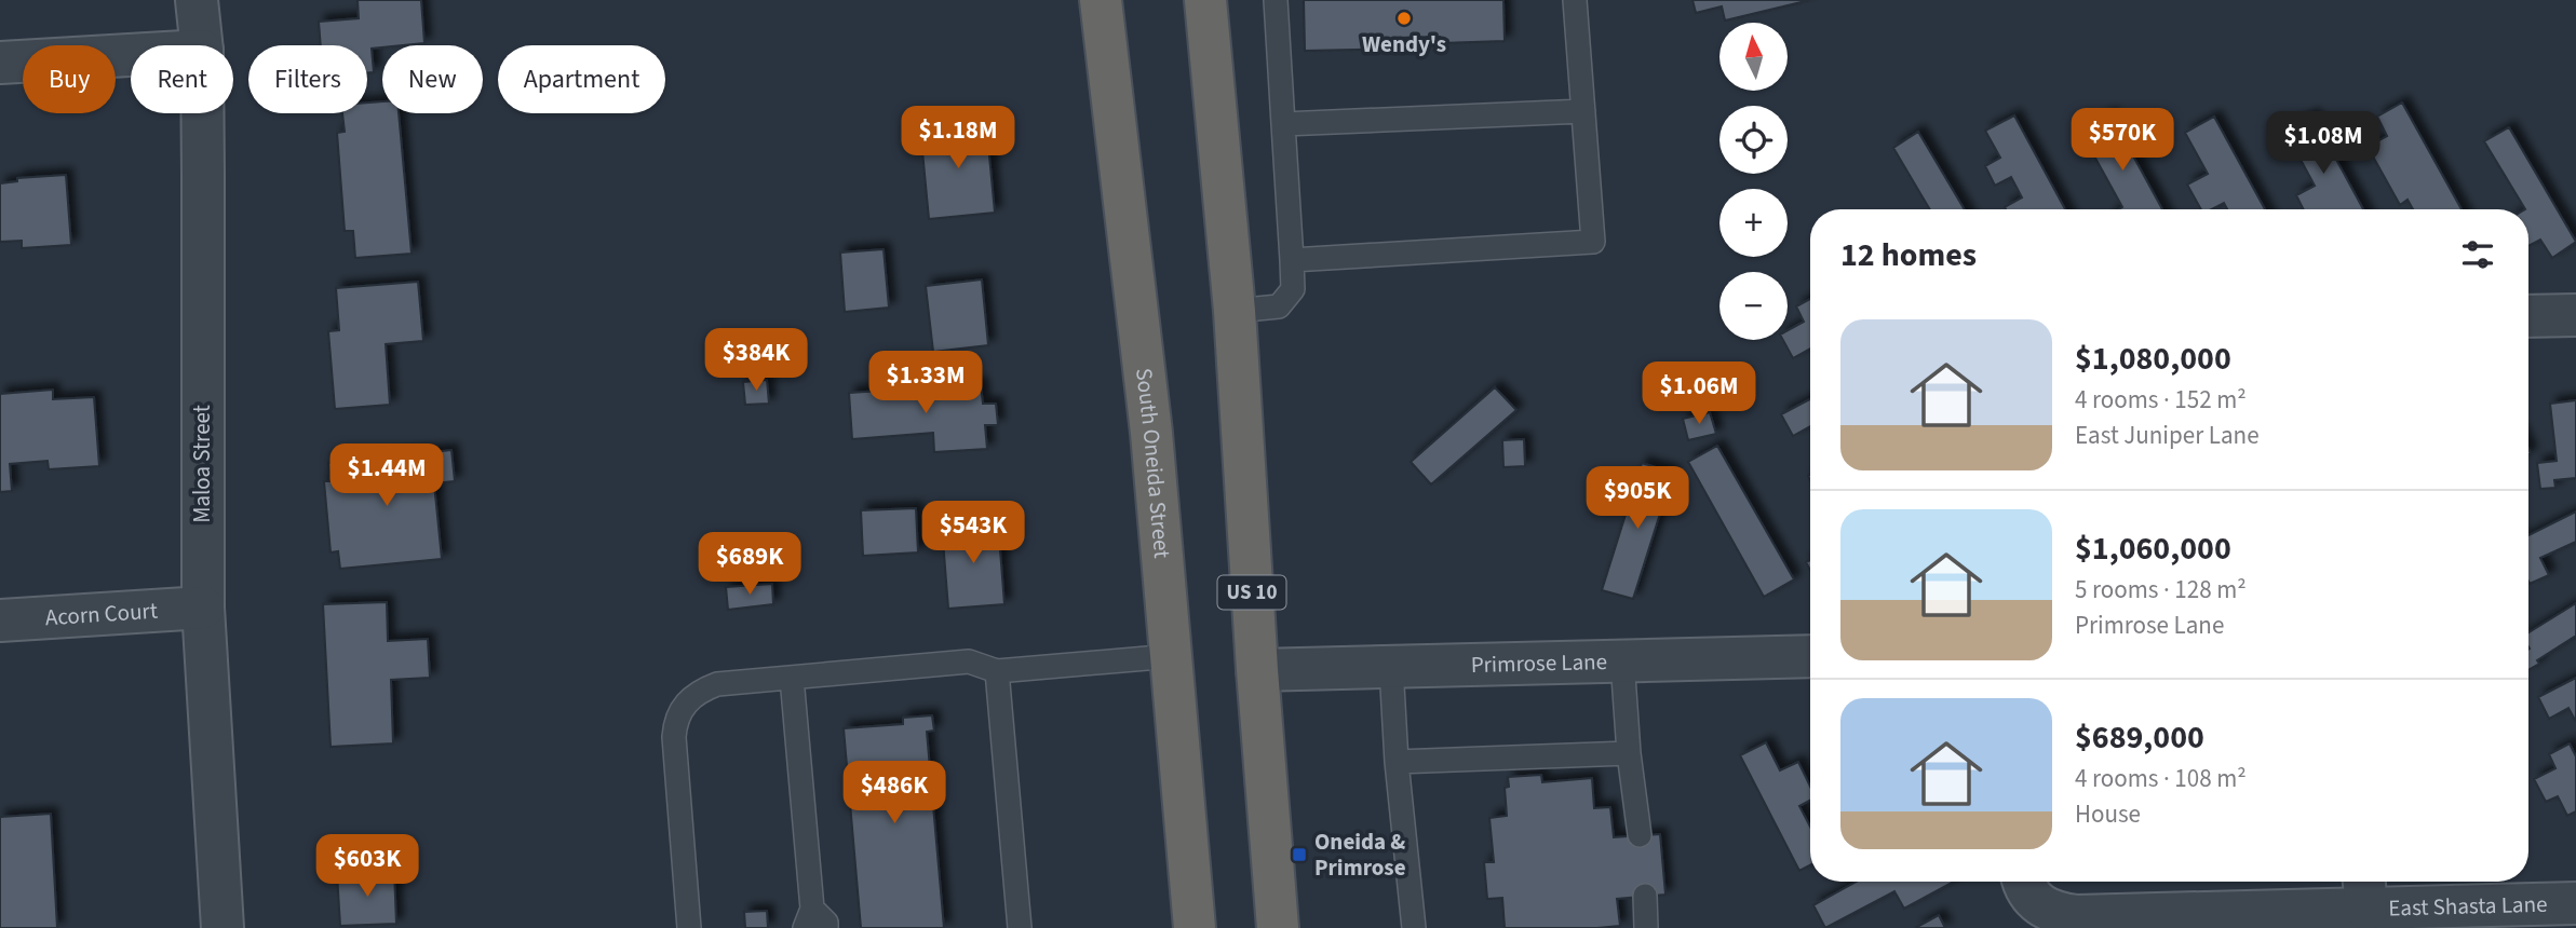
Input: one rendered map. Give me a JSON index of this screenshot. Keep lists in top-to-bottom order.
{
  "streets": {
    "highway": ["South Oneida Street", "US 10"],
    "street": [
      "Maloa Street",
      "Acorn Court",
      "Primrose Lane",
      "East Shasta Lane"
    ]
  },
  "crossings": [
    ["Maloa Street", "Acorn Court"],
    ["US 10", "Primrose Lane"]
  ],
  "places": {
    "other": ["Wendy's"],
    "transit": ["Oneida & Primrose"]
  },
  "north": "top",
  "page": {
    "map_buttons": ["+", "−"],
    "chip": [
      "Buy",
      "Rent",
      "Filters",
      "New",
      "Apartment"
    ],
    "price": [
      "$1.18M",
      "$570K",
      "$1.08M",
      "$384K",
      "$1.33M",
      "$1.06M",
      "$1.44M",
      "$905K",
      "$543K",
      "$689K",
      "$486K",
      "$603K"
    ],
    "heading": "12 homes",
    "list": [
      {
        "name": "$1,080,000",
        "note": "4 rooms · 152 m² · East Juniper Lane"
      },
      {
        "name": "$1,060,000",
        "note": "5 rooms · 128 m² · Primrose Lane"
      },
      {
        "name": "$689,000",
        "note": "4 rooms · 108 m² · House"
      }
    ]
  }
}
